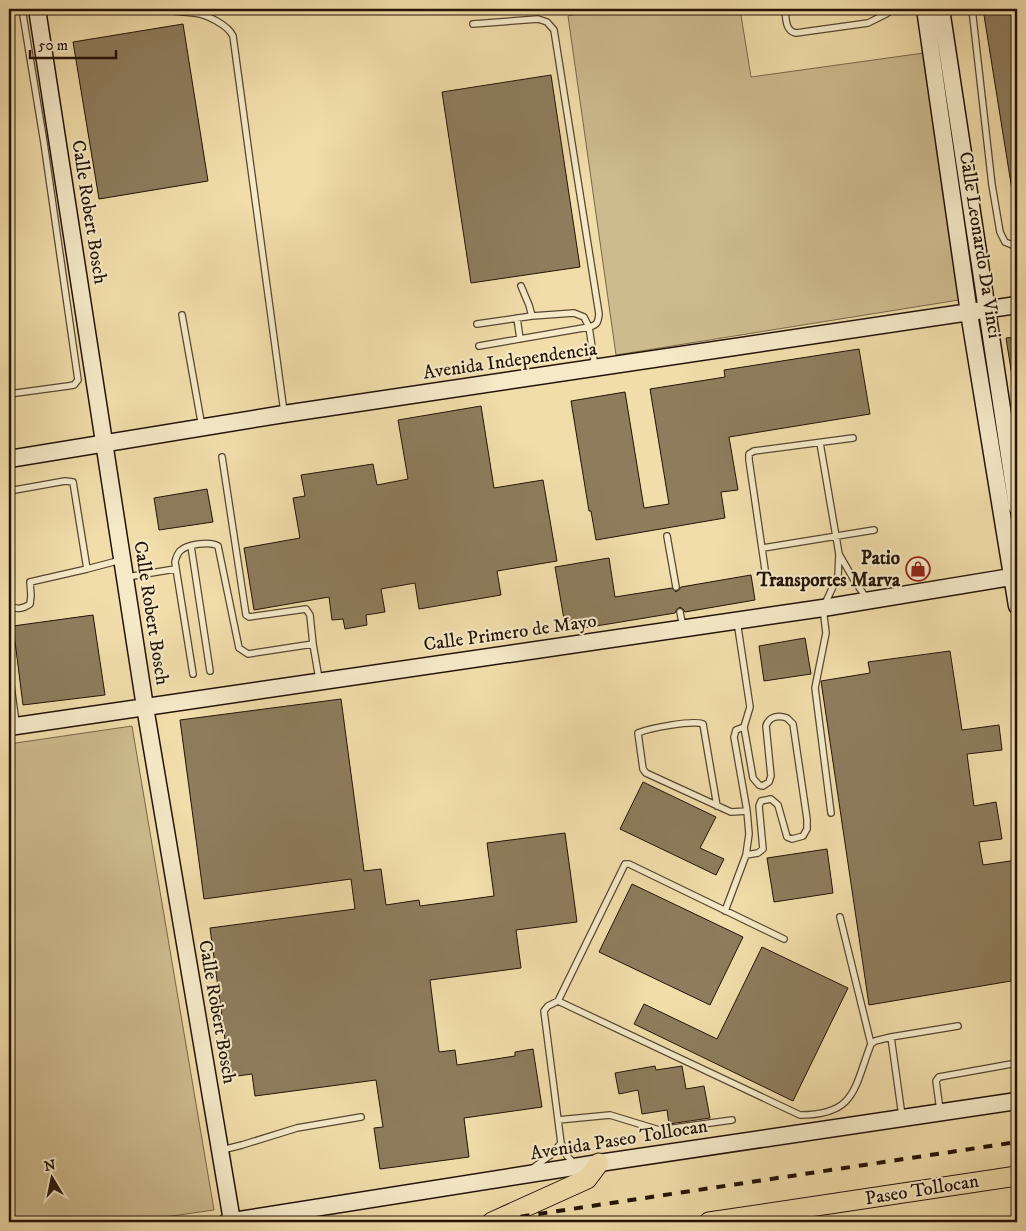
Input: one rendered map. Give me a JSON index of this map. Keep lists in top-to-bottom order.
{
  "streets": {
    "highway": ["Paseo Tollocan"],
    "main road": [
      "Calle Robert Bosch",
      "Calle Leonardo Da Vinci",
      "Avenida Independencia",
      "Calle Primero de Mayo",
      "Avenida Paseo Tollocan"
    ]
  },
  "crossings": [
    ["Calle Robert Bosch", "Avenida Independencia"],
    ["Calle Robert Bosch", "Calle Primero de Mayo"],
    ["Calle Robert Bosch", "Avenida Paseo Tollocan"],
    ["Calle Leonardo Da Vinci", "Avenida Independencia"],
    ["Calle Leonardo Da Vinci", "Calle Primero de Mayo"]
  ],
  "places": {
    "shop": ["Patio Transportes Marva"]
  },
  "scale_bar": "50 m",
  "north": "top"
}
